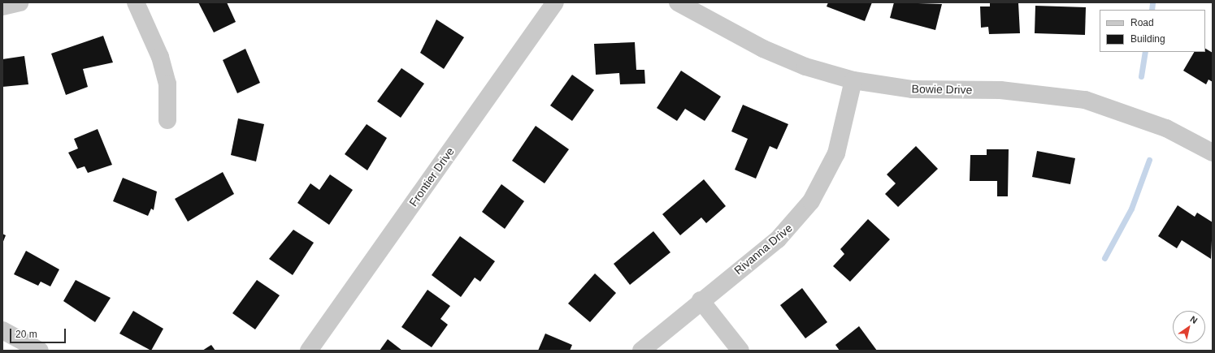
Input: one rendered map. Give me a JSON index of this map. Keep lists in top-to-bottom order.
{
  "streets": {
    "street": ["Bowie Drive", "Frontier Drive", "Rivanna Drive"]
  },
  "crossings": [
    ["Bowie Drive", "Rivanna Drive"]
  ],
  "legend": ["Road", "Building"],
  "scale_bar": "20 m",
  "north": "top right"
}
